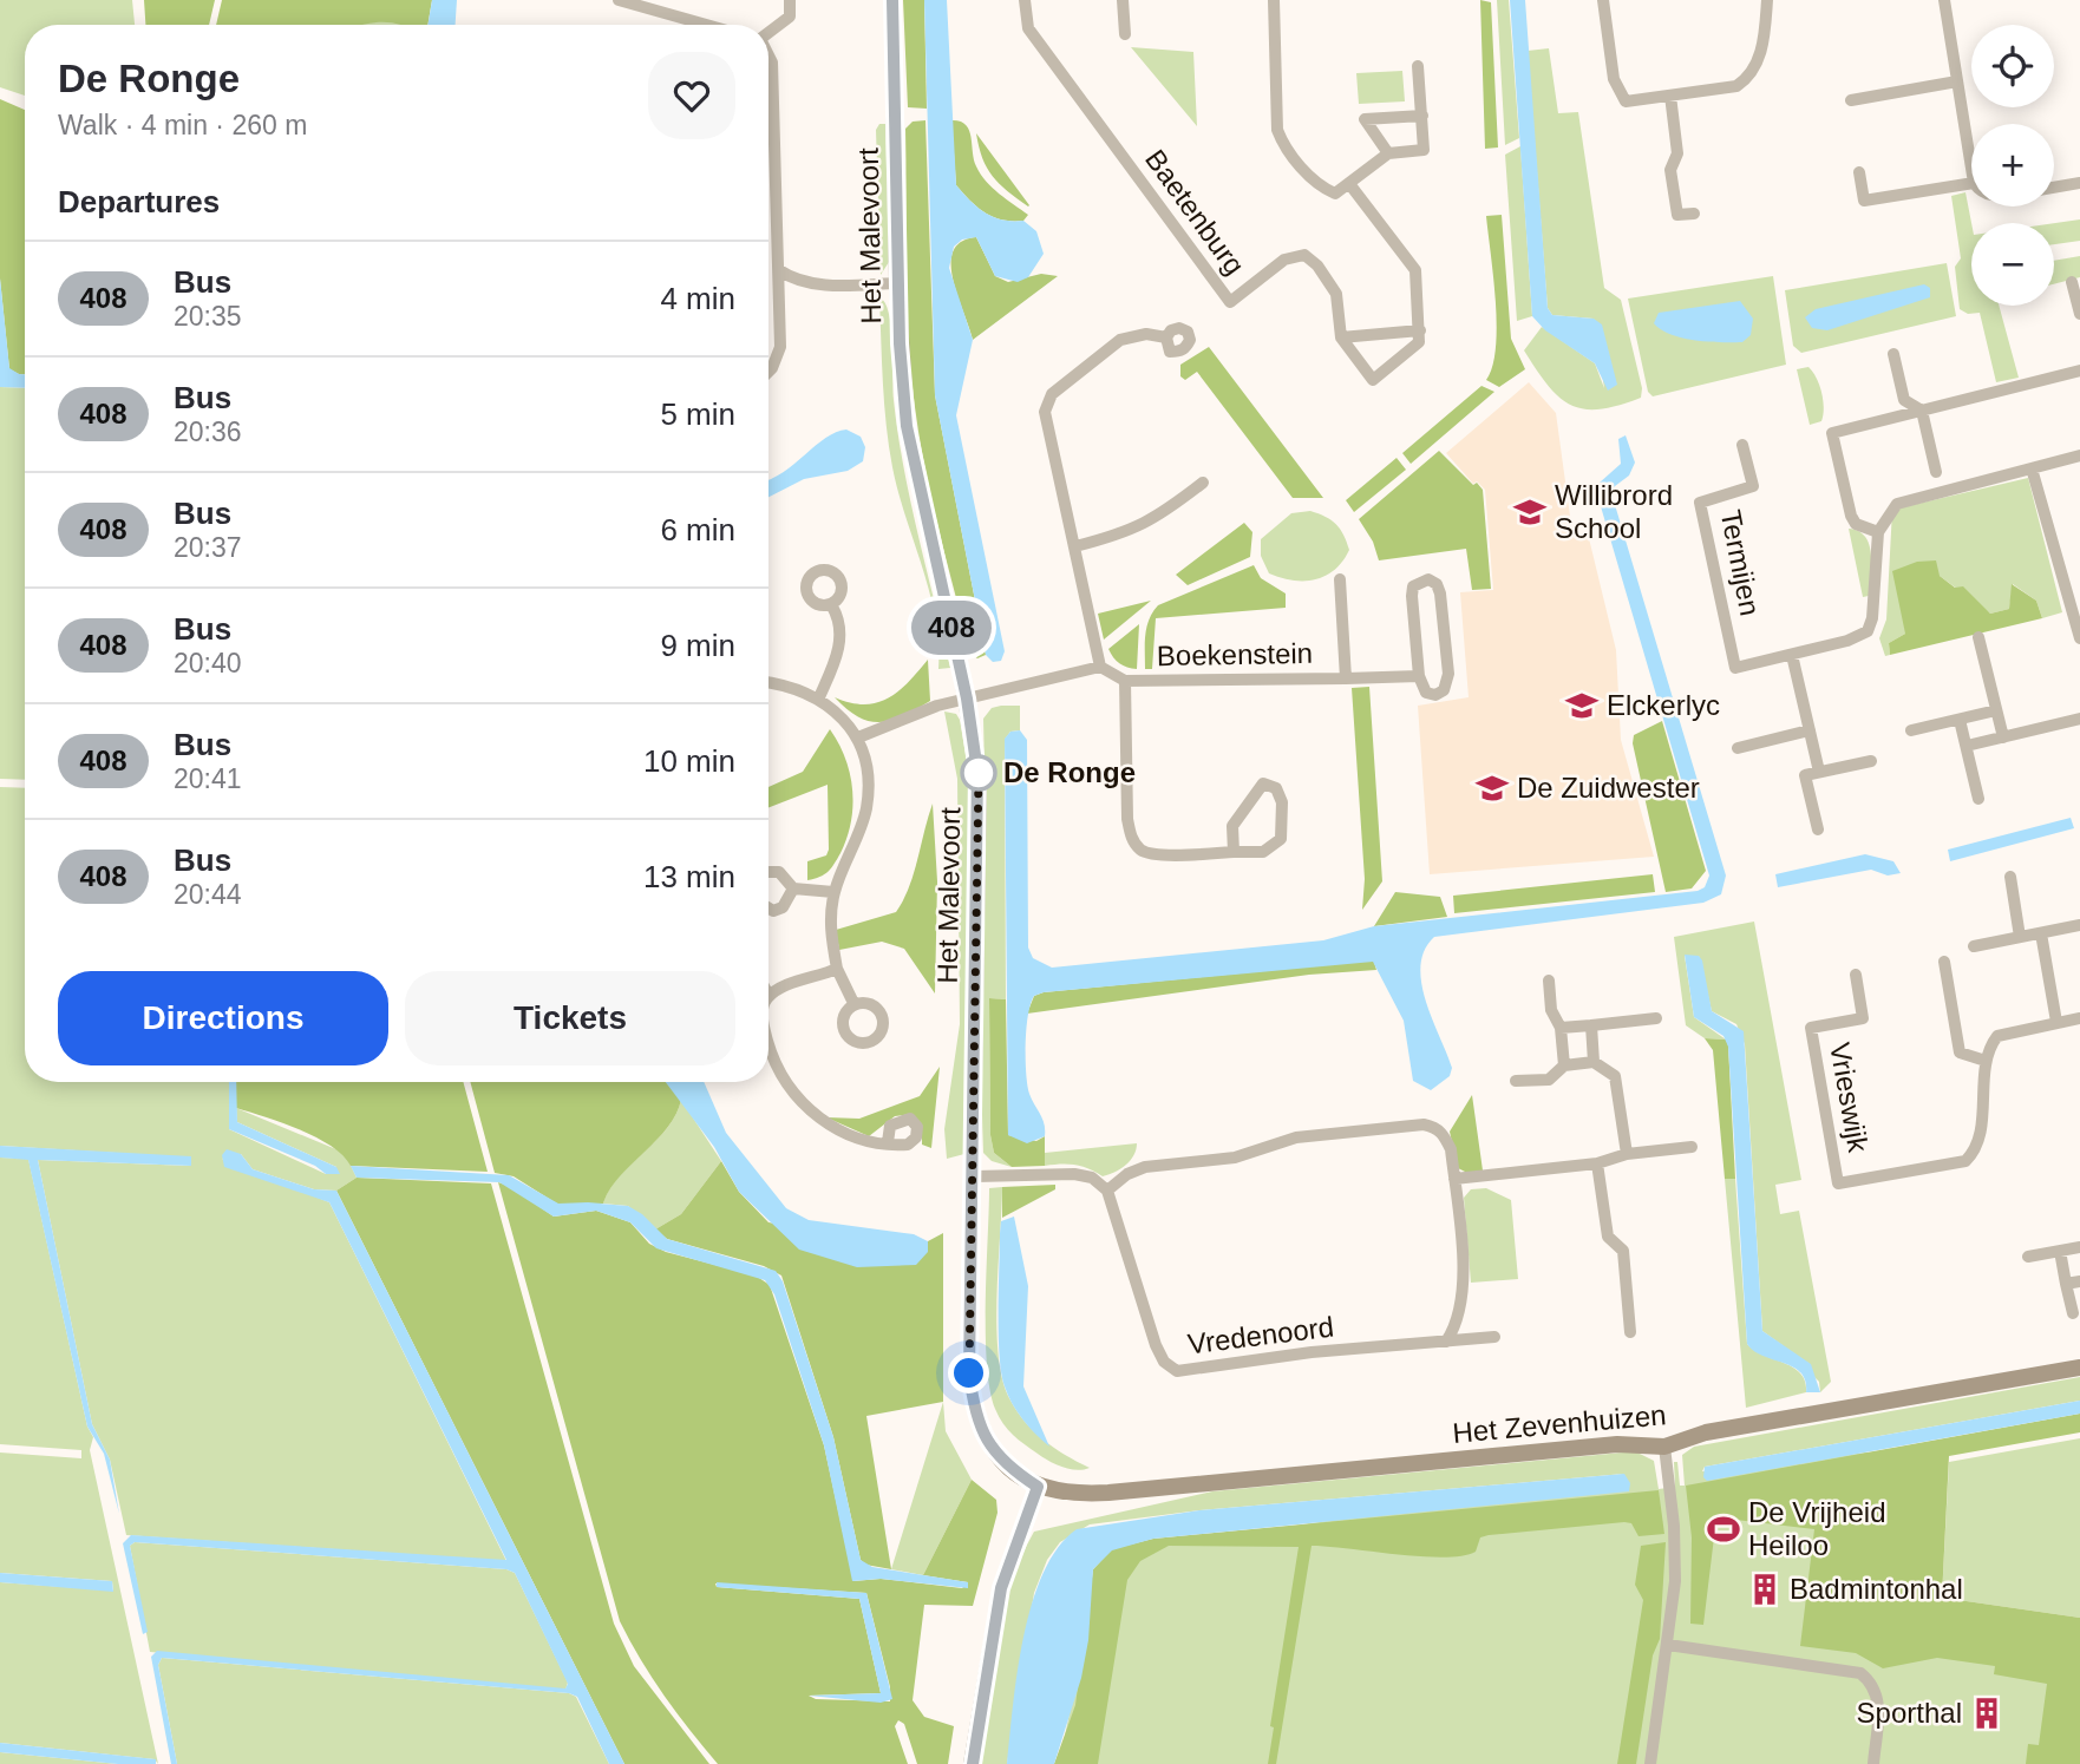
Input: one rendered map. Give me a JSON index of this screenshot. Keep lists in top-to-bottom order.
{
  "streets": {
    "street": [
      "Baetenburg",
      "Het Malevoort",
      "Termijen",
      "Boekenstein",
      "Vrieswijk",
      "Vredenoord",
      "Het Zevenhuizen"
    ]
  },
  "crossings": [
    ["Het Malevoort", "Het Zevenhuizen"]
  ],
  "places": {
    "school or university": ["Willibrord School", "Elckerlyc", "De Zuidwester"],
    "other": ["De Ronge"],
    "sports": ["De Vrijheid Heiloo"],
    "building": ["Badmintonhal", "Sporthal"]
  },
  "lines": ["bus line 408"],
  "page": {
    "on_map": "408",
    "map_buttons": ["+", "−"],
    "heading": [
      ["De Ronge", "Walk · 4 min · 260 m"],
      "Departures"
    ],
    "list": [
      {
        "mark": "408",
        "name": "Bus",
        "note": "20:35",
        "value": "4 min"
      },
      {
        "mark": "408",
        "name": "Bus",
        "note": "20:36",
        "value": "5 min"
      },
      {
        "mark": "408",
        "name": "Bus",
        "note": "20:37",
        "value": "6 min"
      },
      {
        "mark": "408",
        "name": "Bus",
        "note": "20:40",
        "value": "9 min"
      },
      {
        "mark": "408",
        "name": "Bus",
        "note": "20:41",
        "value": "10 min"
      },
      {
        "mark": "408",
        "name": "Bus",
        "note": "20:44",
        "value": "13 min"
      }
    ],
    "buttons": ["Directions", "Tickets"]
  }
}
